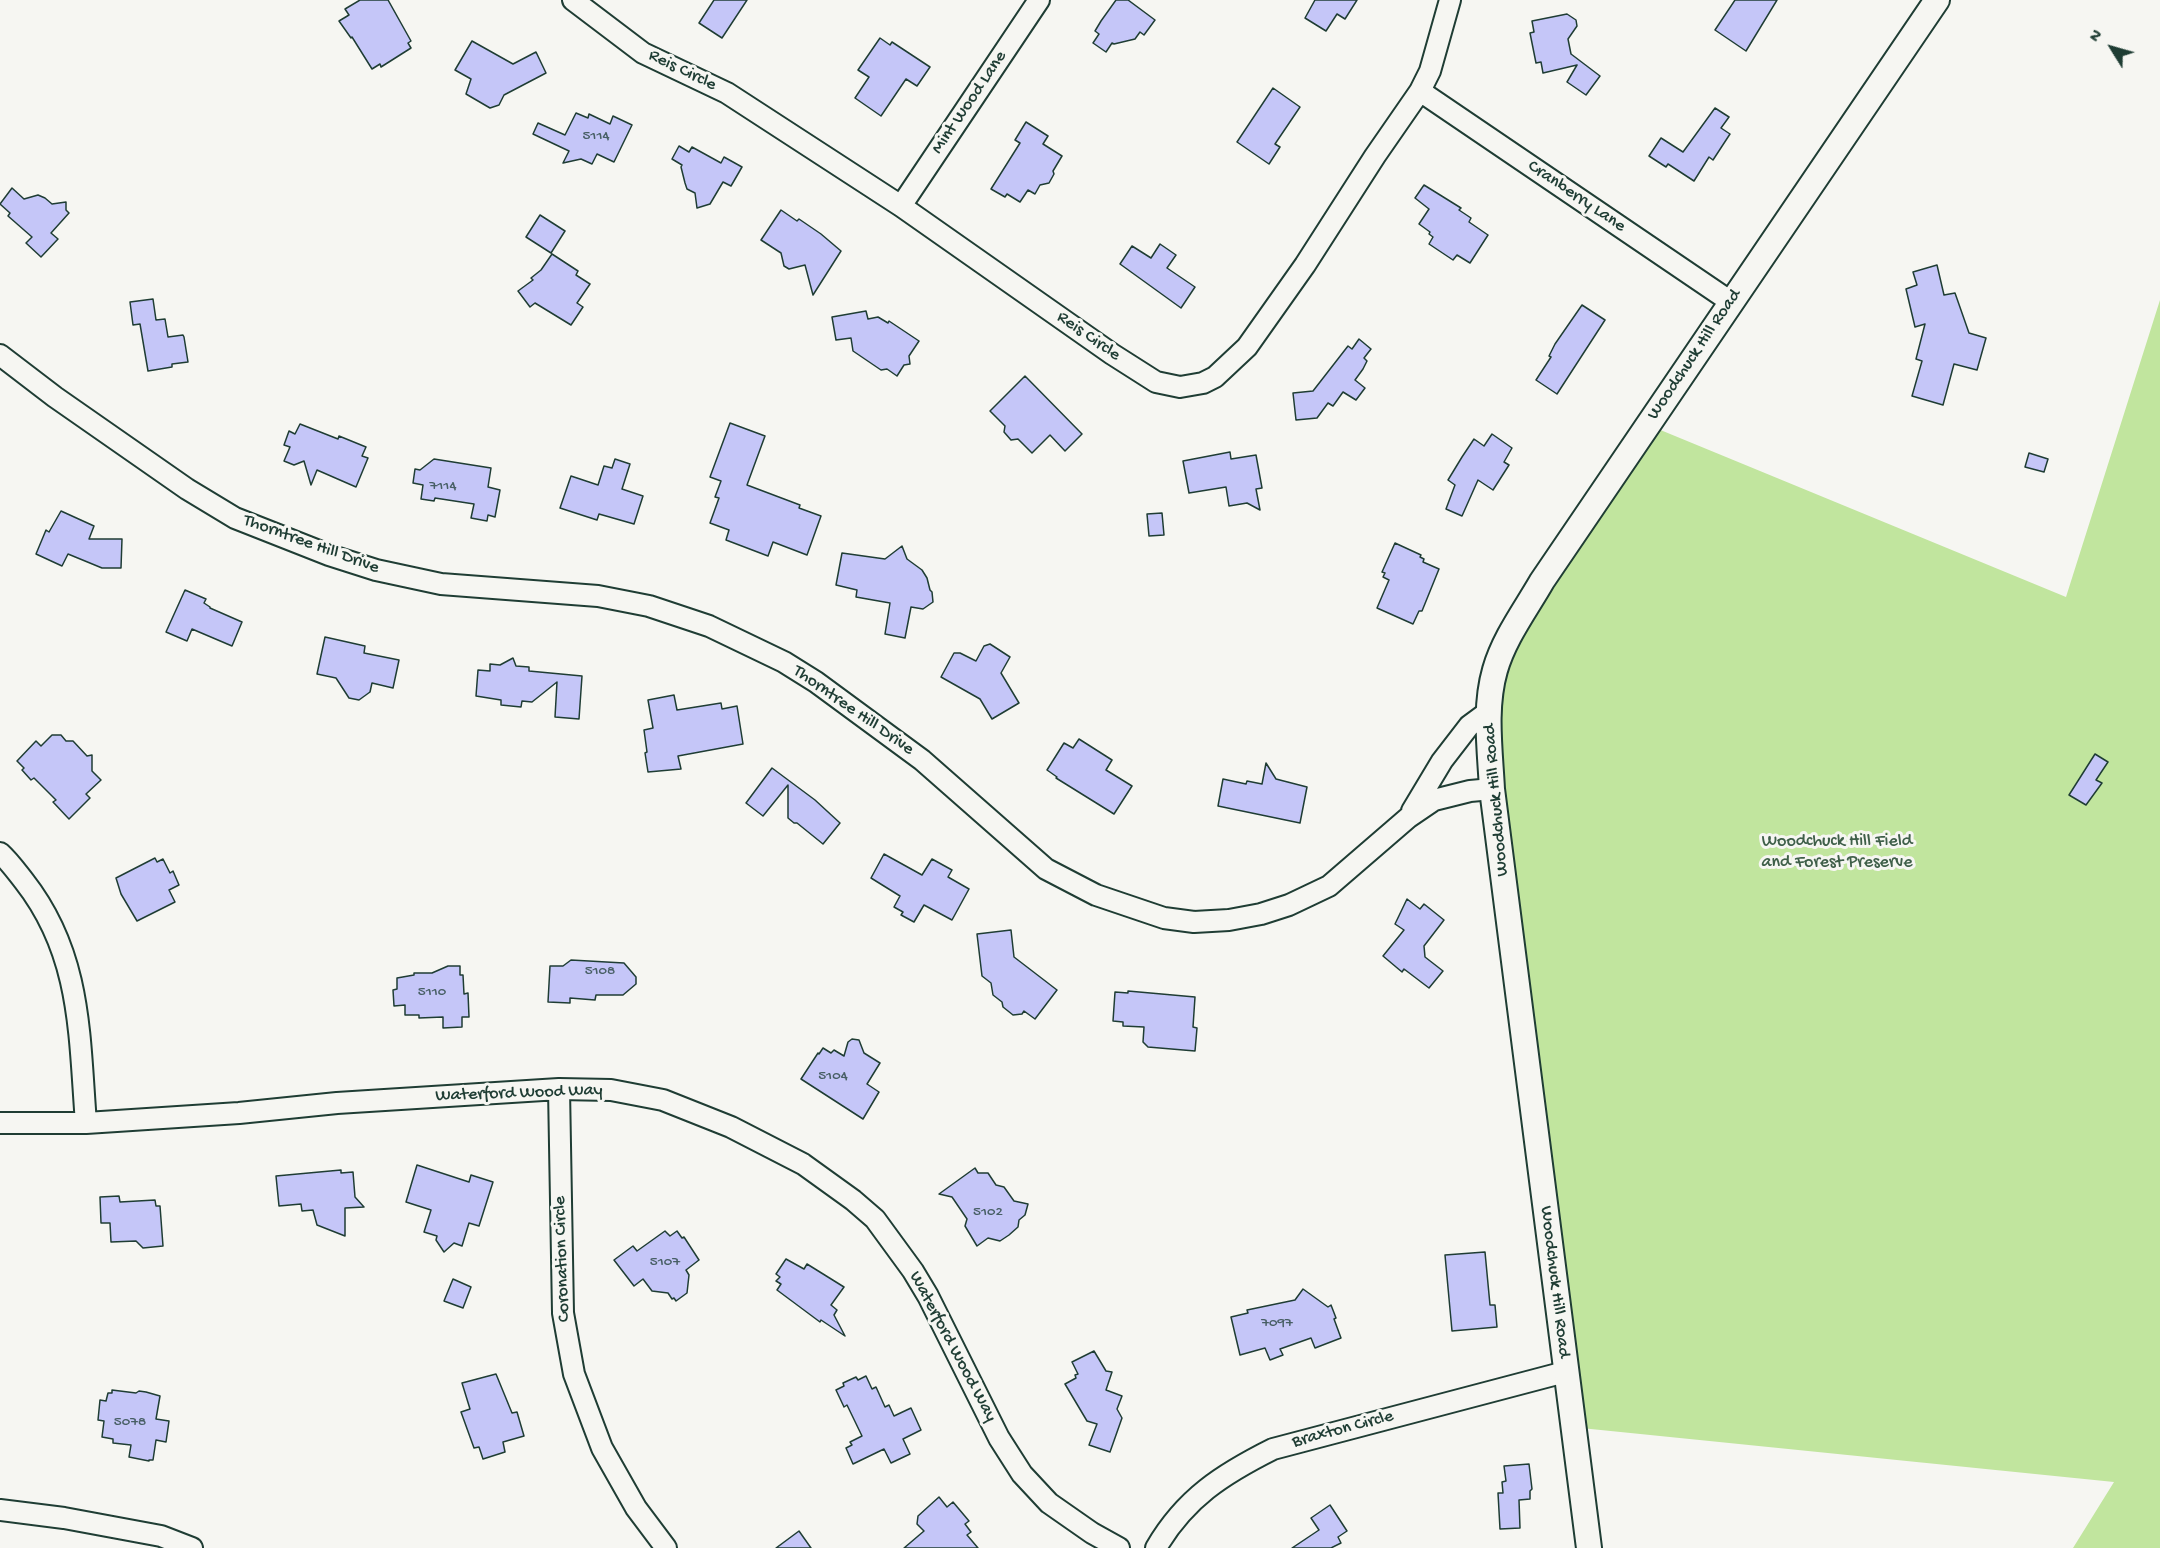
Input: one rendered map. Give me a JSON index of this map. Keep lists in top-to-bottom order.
{
  "streets": {
    "street": [
      "Reis Circle",
      "Mint Wood Lane",
      "Cranberry Lane",
      "Woodchuck Hill Road",
      "Thorntree Hill Drive",
      "Waterford Wood Way",
      "Coronation Circle",
      "Braxton Circle"
    ]
  },
  "crossings": [
    ["Reis Circle", "Mint Wood Lane"],
    ["Reis Circle", "Cranberry Lane"],
    ["Cranberry Lane", "Woodchuck Hill Road"],
    ["Woodchuck Hill Road", "Thorntree Hill Drive"],
    ["Woodchuck Hill Road", "Braxton Circle"],
    ["Waterford Wood Way", "Coronation Circle"]
  ],
  "parks": ["Woodchuck Hill Field and Forest Preserve"],
  "house_numbers": [
    "5114",
    "7114",
    "5108",
    "5110",
    "5104",
    "5102",
    "5107",
    "7097",
    "5078"
  ],
  "north": "top left"
}
